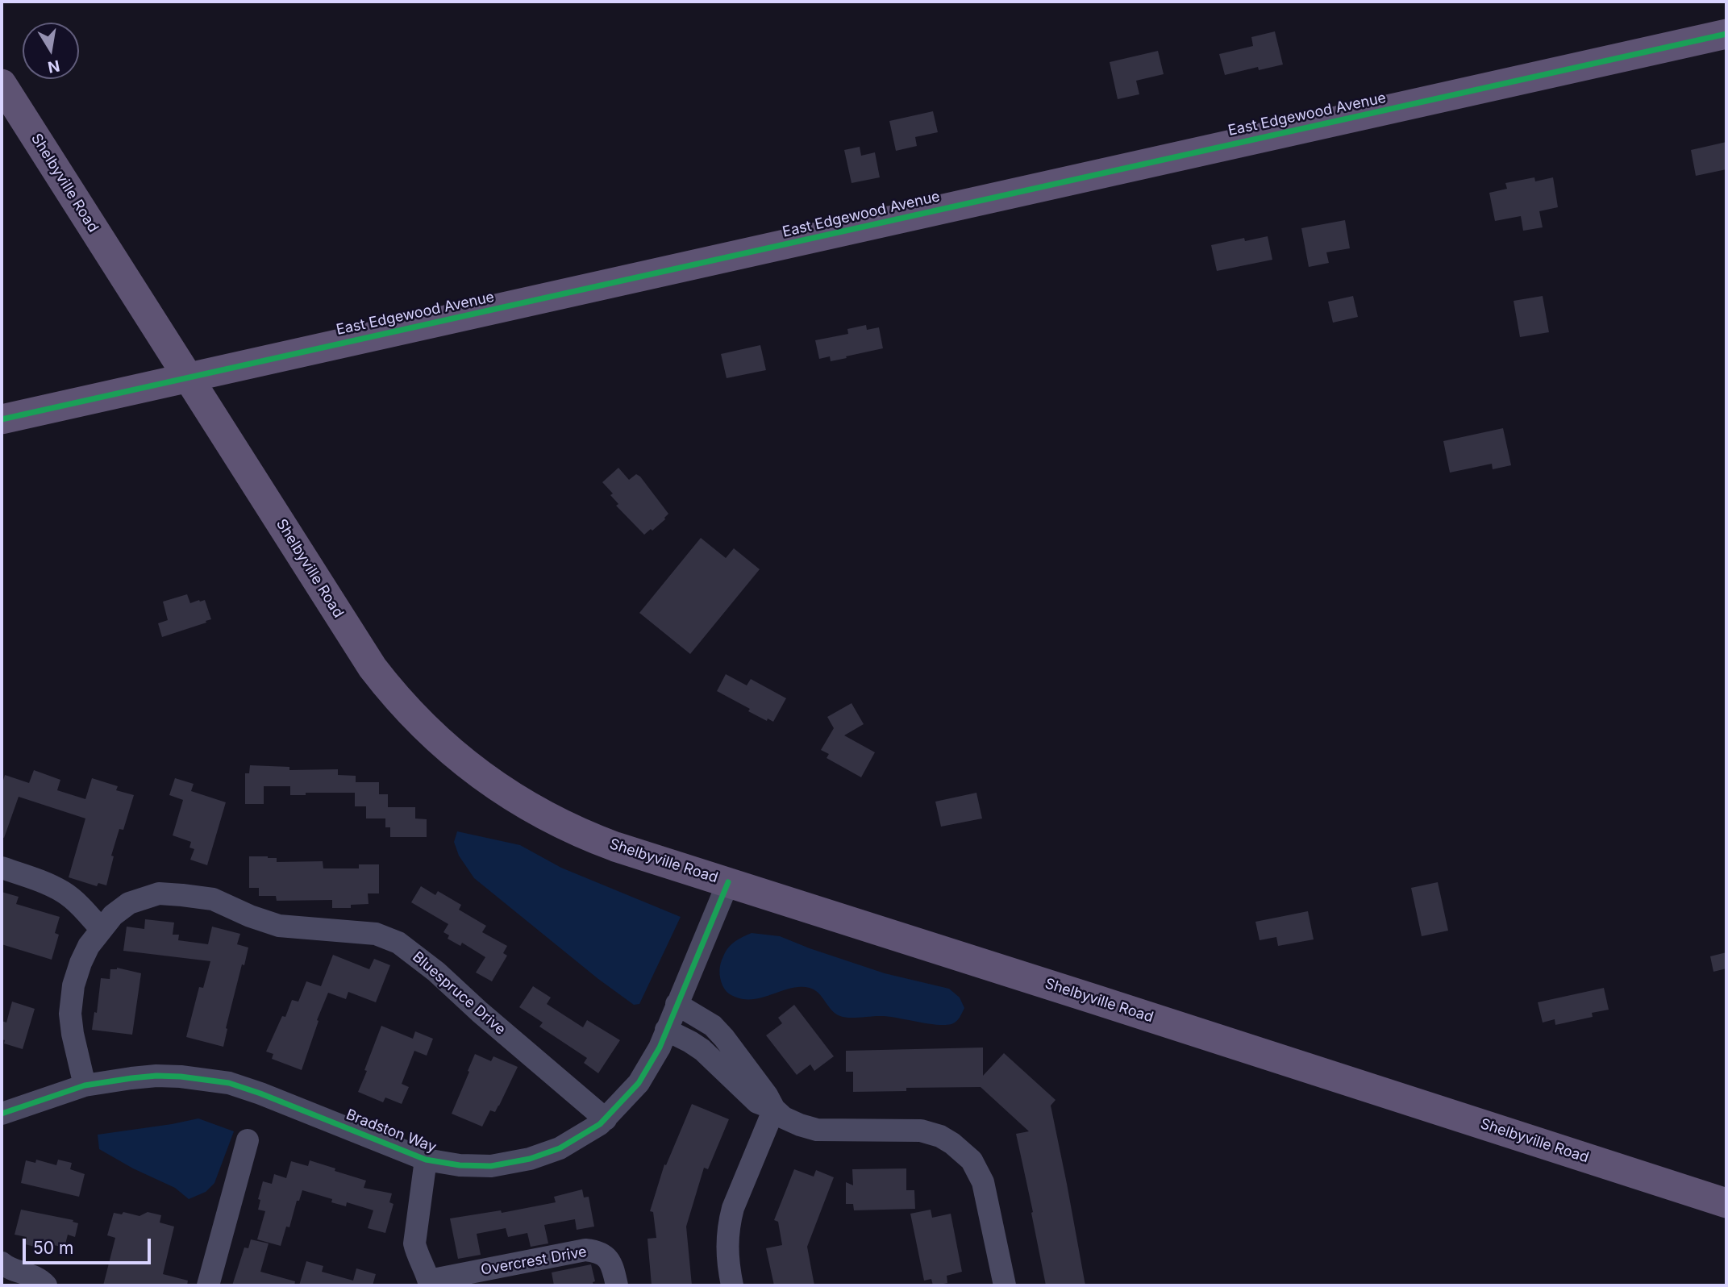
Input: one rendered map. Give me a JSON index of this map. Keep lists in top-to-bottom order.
{
  "streets": {
    "main road": ["East Edgewood Avenue", "Shelbyville Road"],
    "street": ["Bluespruce Drive", "Bradston Way", "Overcrest Drive"]
  },
  "crossings": [
    ["East Edgewood Avenue", "Shelbyville Road"],
    ["Shelbyville Road", "Bradston Way"],
    ["Bluespruce Drive", "Bradston Way"],
    ["Bradston Way", "Overcrest Drive"]
  ],
  "scale_bar": "50 m",
  "north": "bottom"
}
